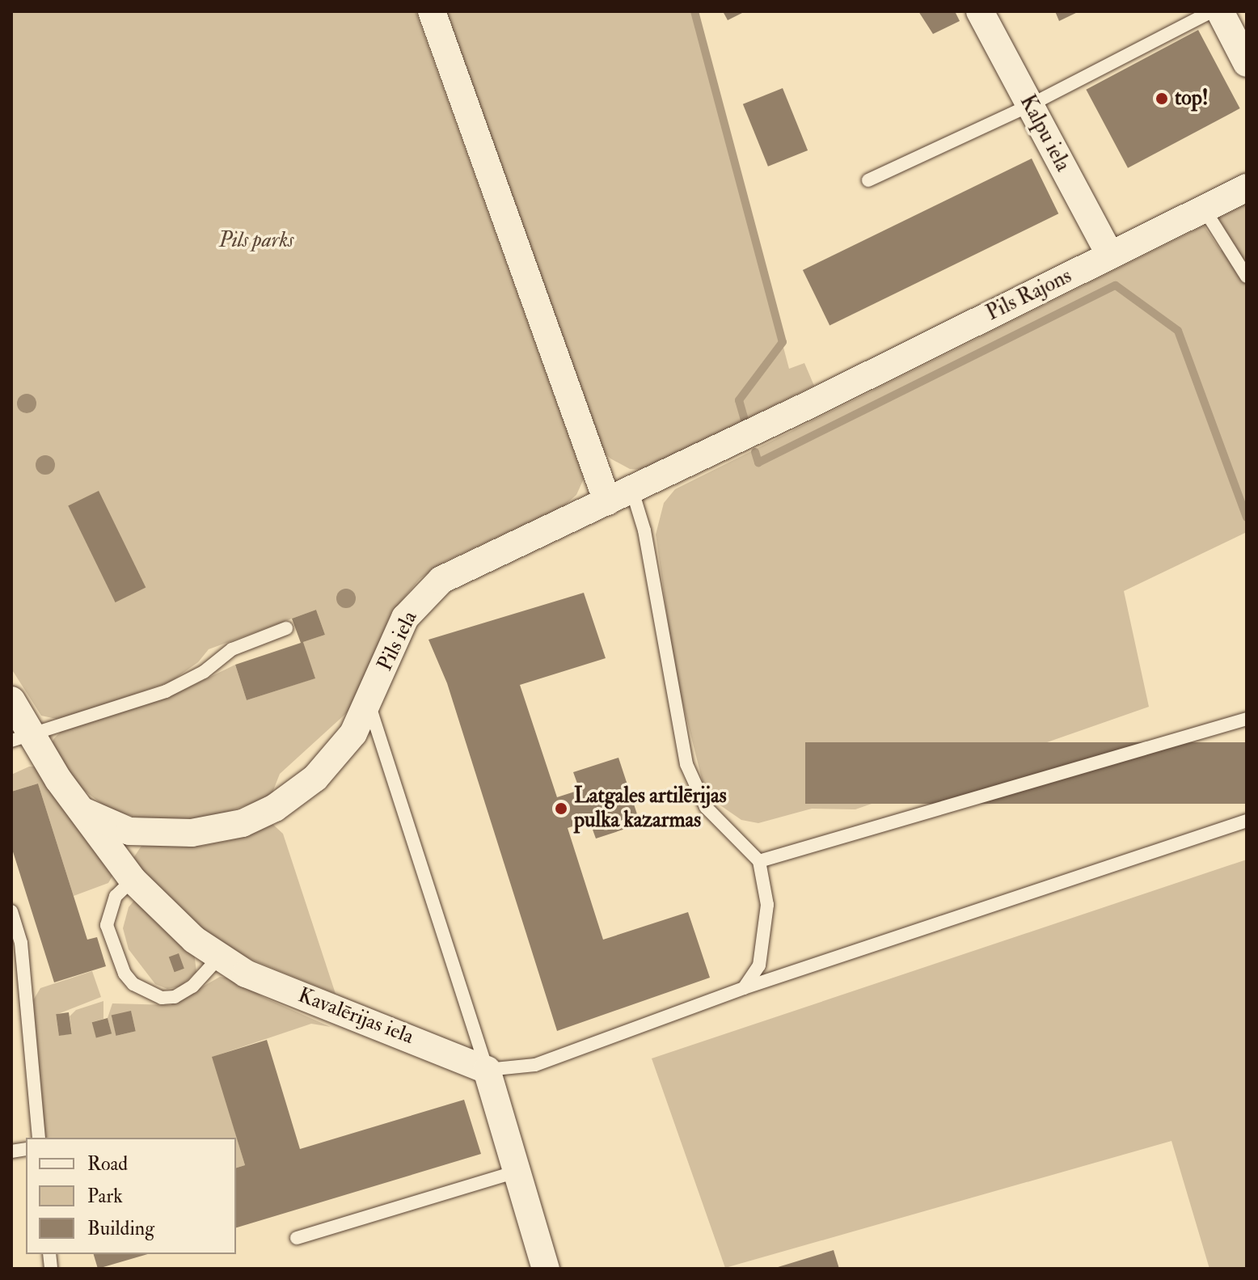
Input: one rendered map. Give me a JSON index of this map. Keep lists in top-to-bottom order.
{
  "streets": {
    "street": [
      "Kalpu iela",
      "Pils Rajons",
      "Pils iela",
      "Kavalērijas iela"
    ]
  },
  "crossings": [
    ["Kalpu iela", "Pils Rajons"],
    ["Pils Rajons", "Pils iela"],
    ["Pils iela", "Kavalērijas iela"]
  ],
  "parks": ["Pils parks"],
  "places": ["top!", "Latgales artilērijas pulka kazarmas"],
  "legend": ["Road", "Park", "Building"]
}
